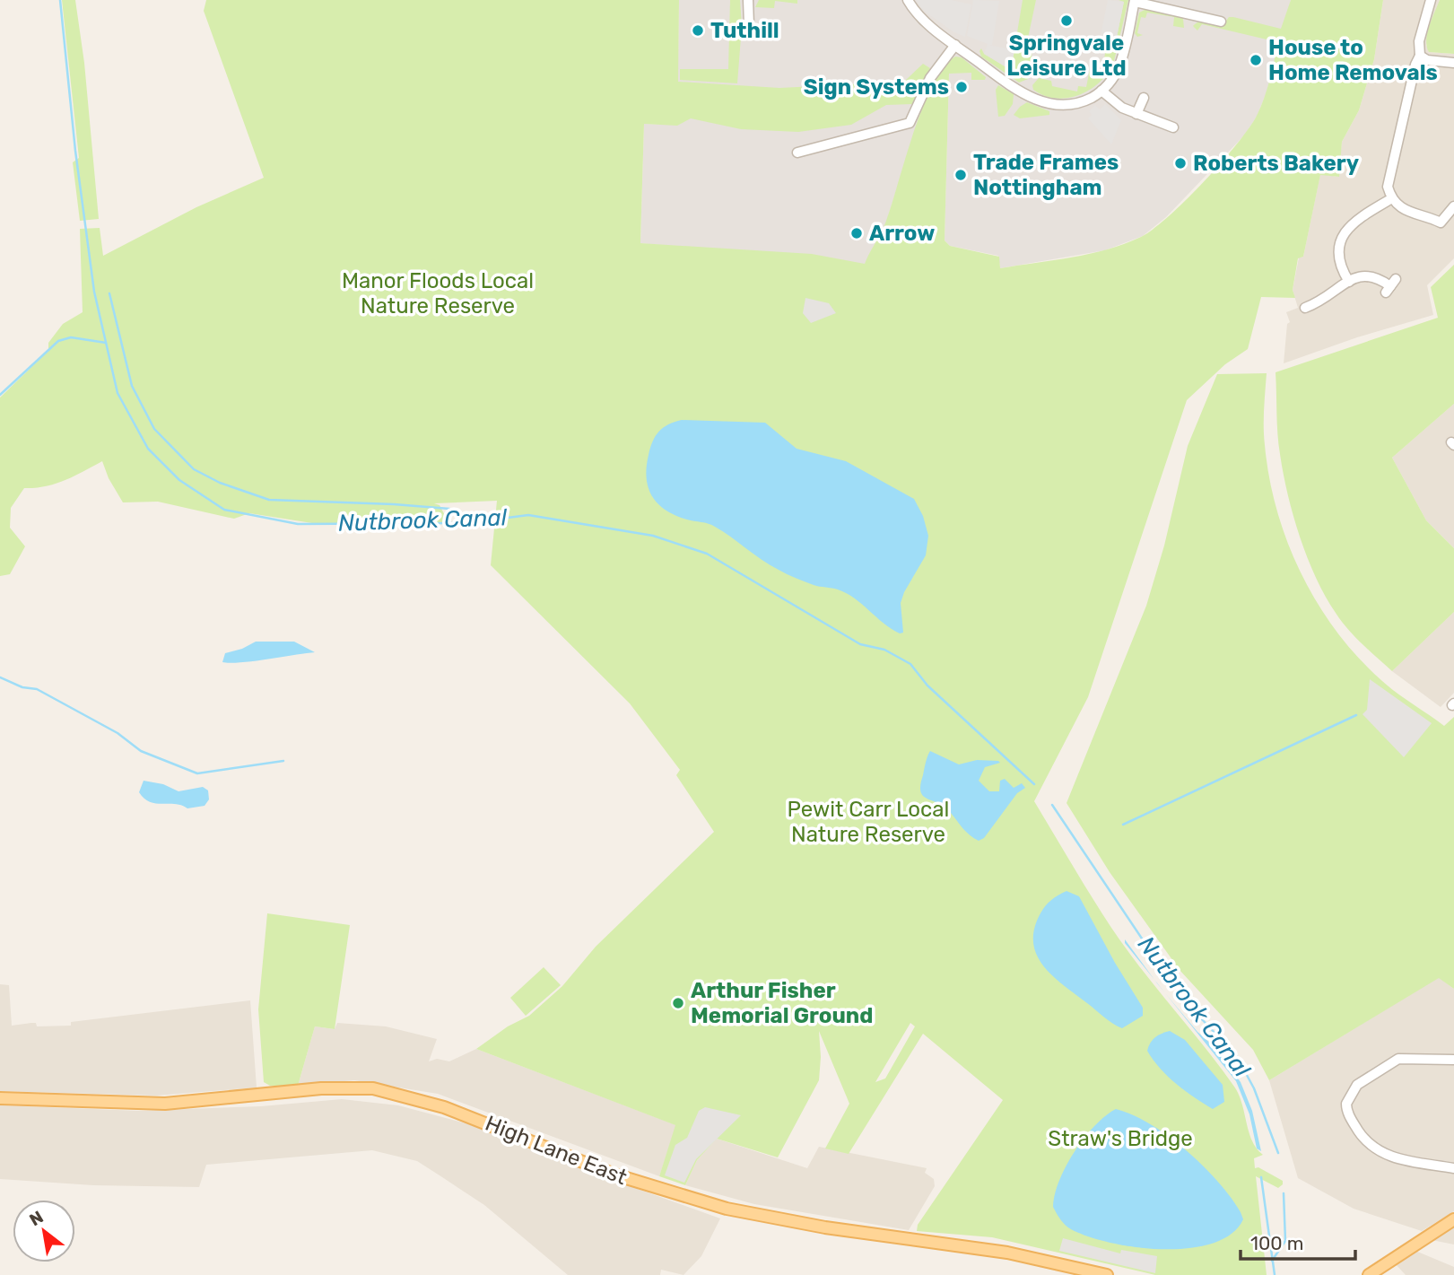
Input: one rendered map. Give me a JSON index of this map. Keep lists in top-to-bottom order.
{
  "streets": {
    "main road": ["High Lane East"]
  },
  "water": ["Nutbrook Canal"],
  "parks": ["Manor Floods Local Nature Reserve", "Pewit Carr Local Nature Reserve", "Straw's Bridge"],
  "places": [
    "Springvale Leisure Ltd",
    "Tuthill",
    "House to Home Removals",
    "Sign Systems",
    "Roberts Bakery",
    "Trade Frames Nottingham",
    "Arrow",
    "Arthur Fisher Memorial Ground"
  ],
  "scale_bar": "100 m",
  "north": "top left"
}
